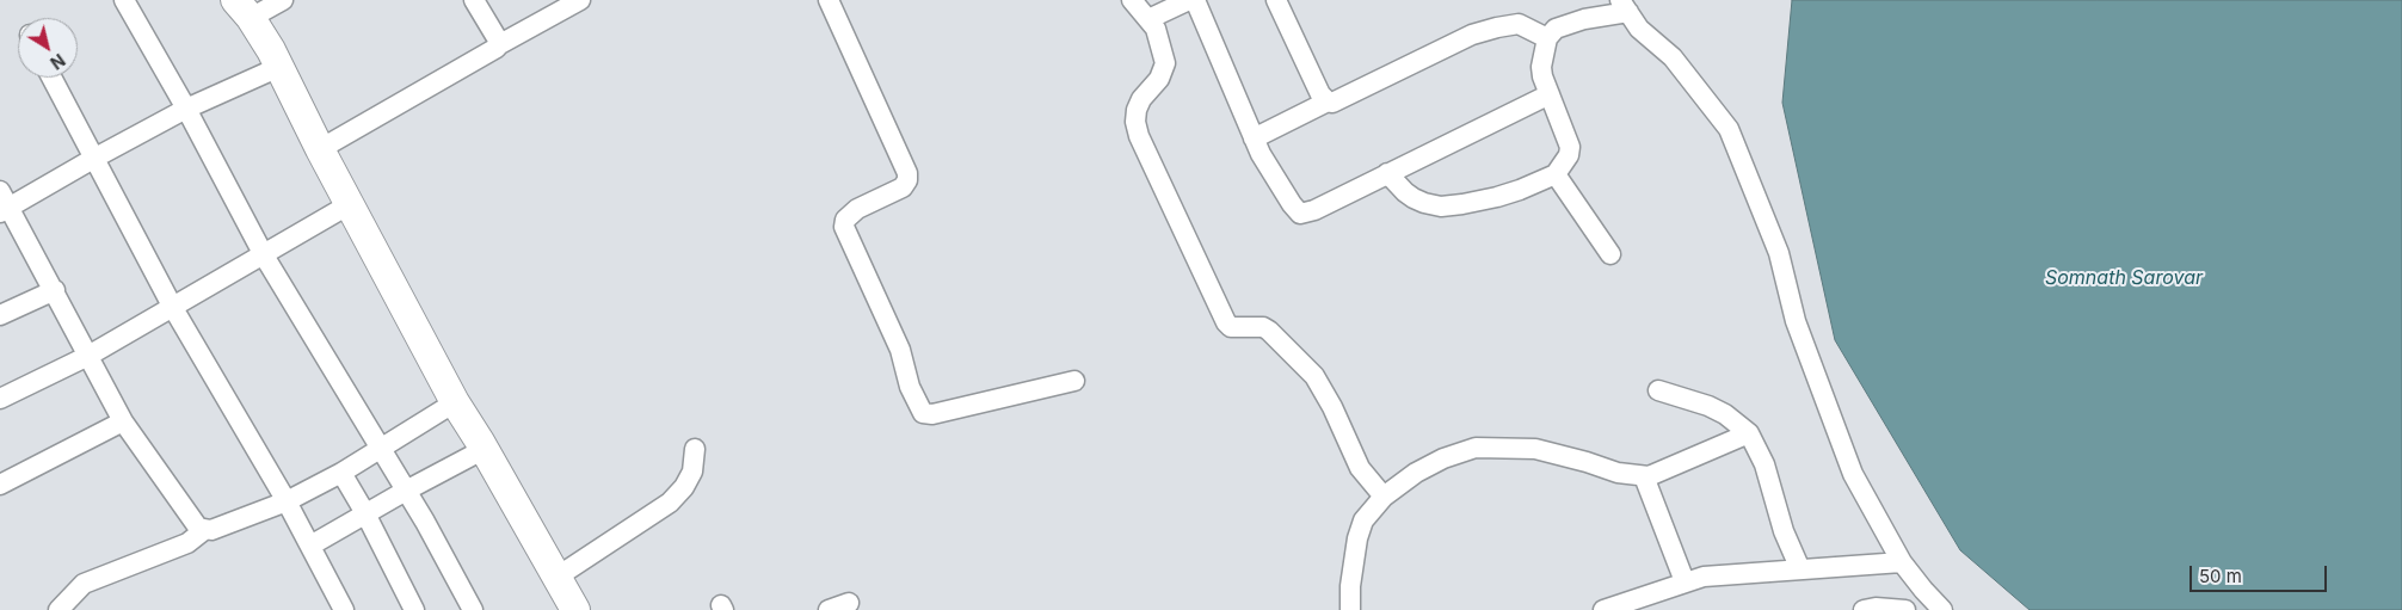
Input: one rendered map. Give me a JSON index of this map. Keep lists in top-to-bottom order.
{
  "water": ["Somnath Sarovar"],
  "scale_bar": "50 m",
  "north": "bottom right"
}
